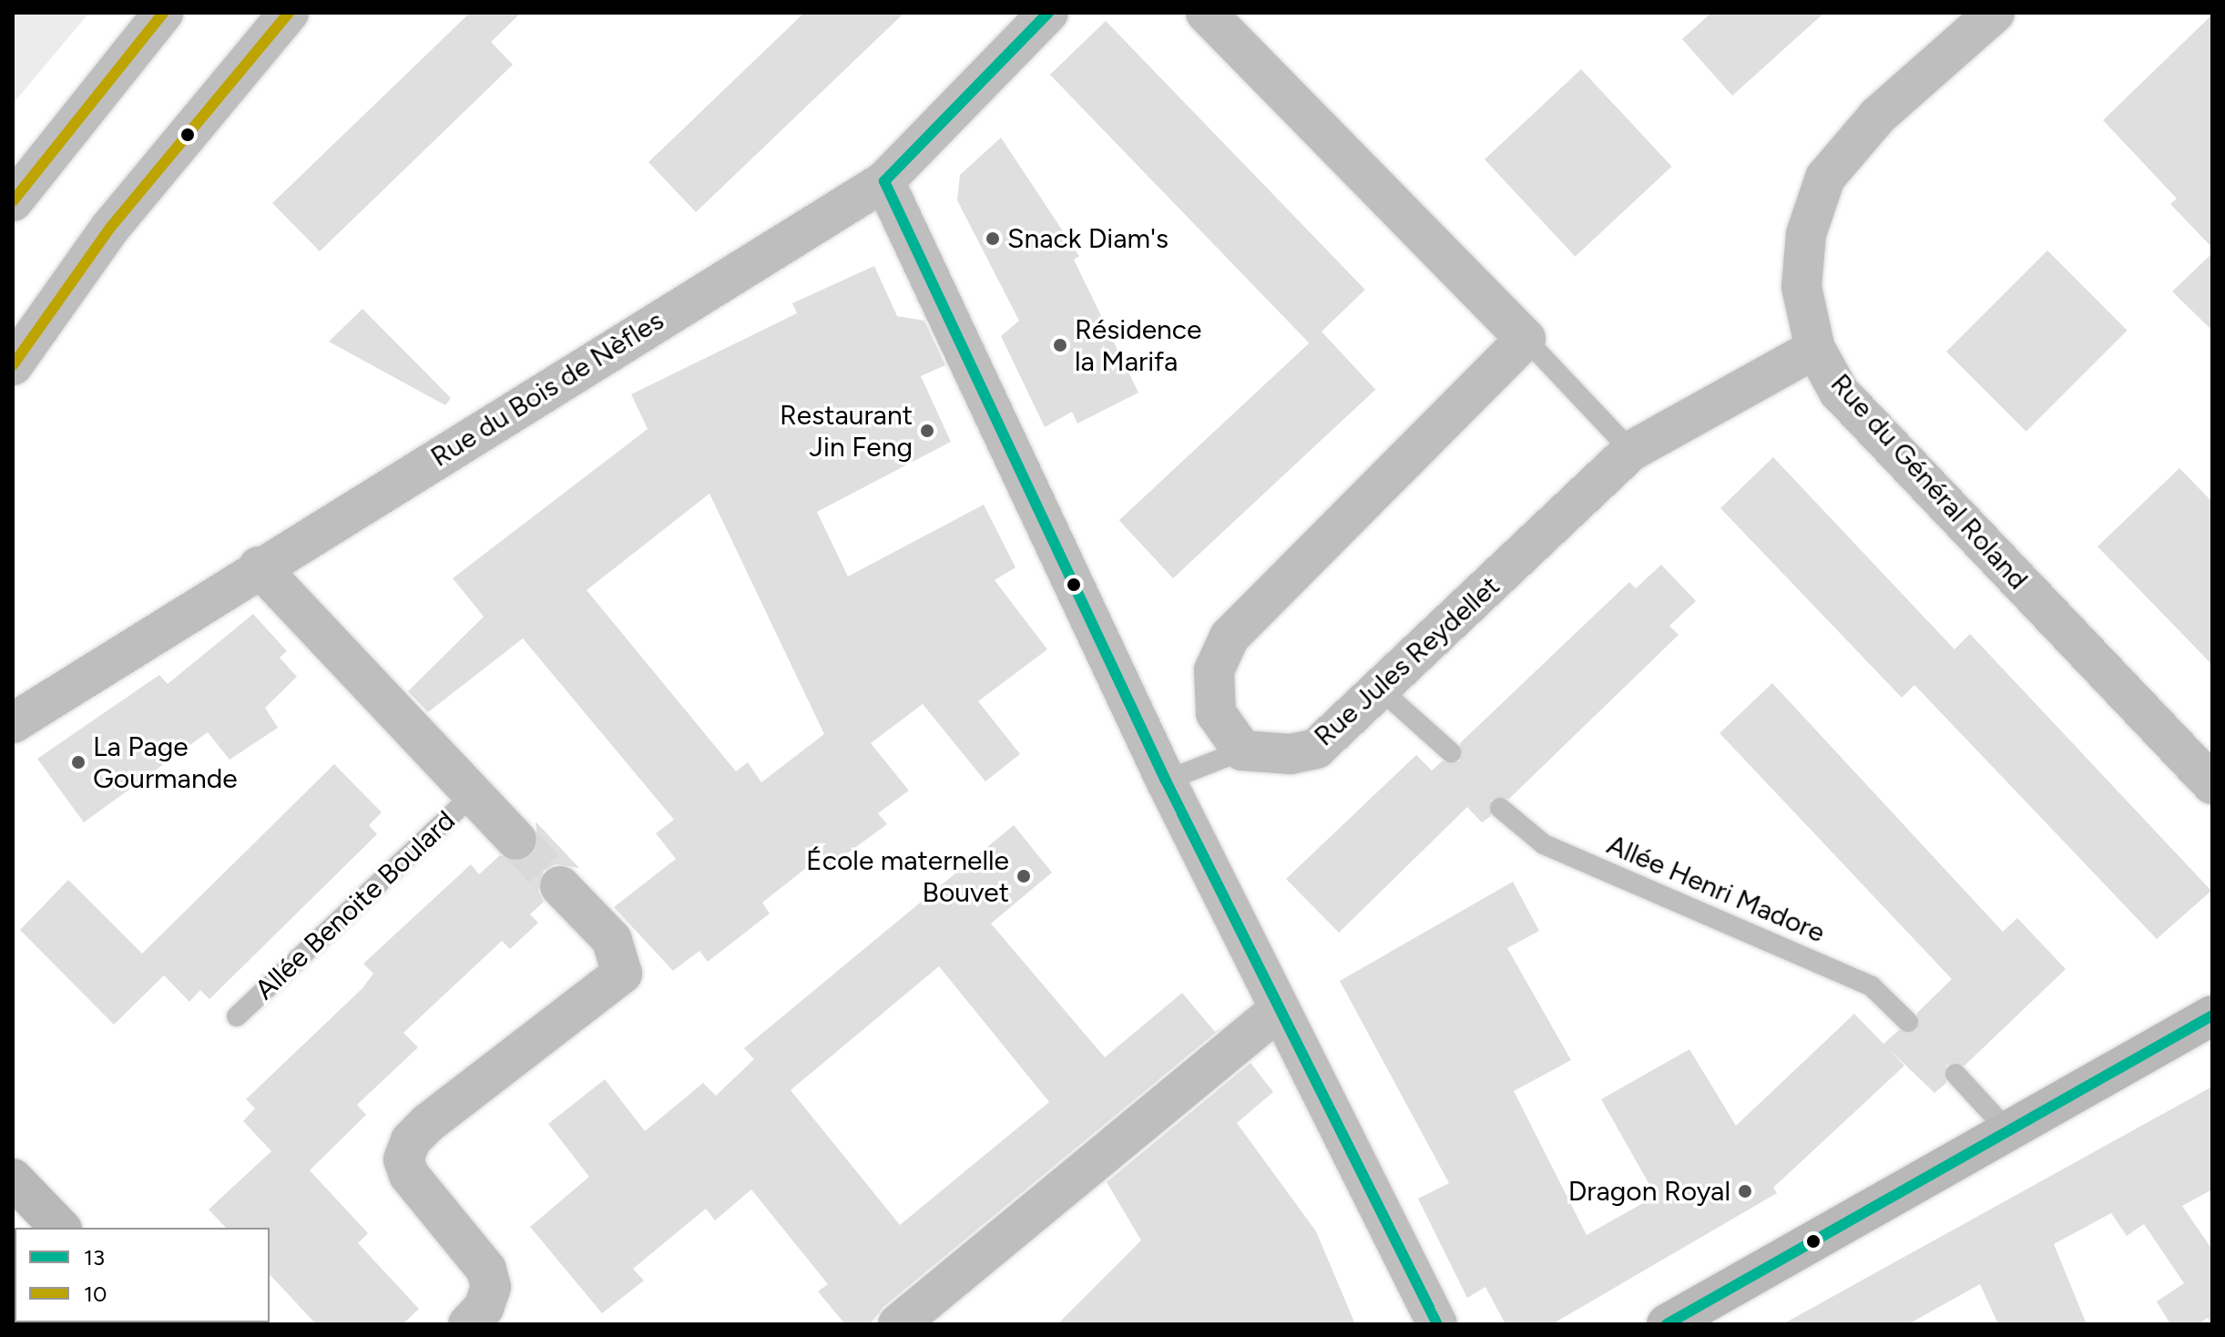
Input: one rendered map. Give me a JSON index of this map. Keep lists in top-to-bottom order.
{
  "streets": {
    "street": [
      "Rue du Bois de Nèfles",
      "Rue du Général Roland",
      "Rue Jules Reydellet",
      "Allée Benoite Boulard"
    ],
    "lane": ["Allée Henri Madore"]
  },
  "crossings": [
    ["Rue du Bois de Nèfles", "Allée Benoite Boulard"],
    ["Rue du Général Roland", "Rue Jules Reydellet"]
  ],
  "places": [
    "Snack Diam's",
    "Résidence la Marifa",
    "Restaurant Jin Feng",
    "La Page Gourmande",
    "École maternelle Bouvet",
    "Dragon Royal"
  ],
  "lines": ["transit line 13", "transit line 10"],
  "legend": ["13", "10"]
}
